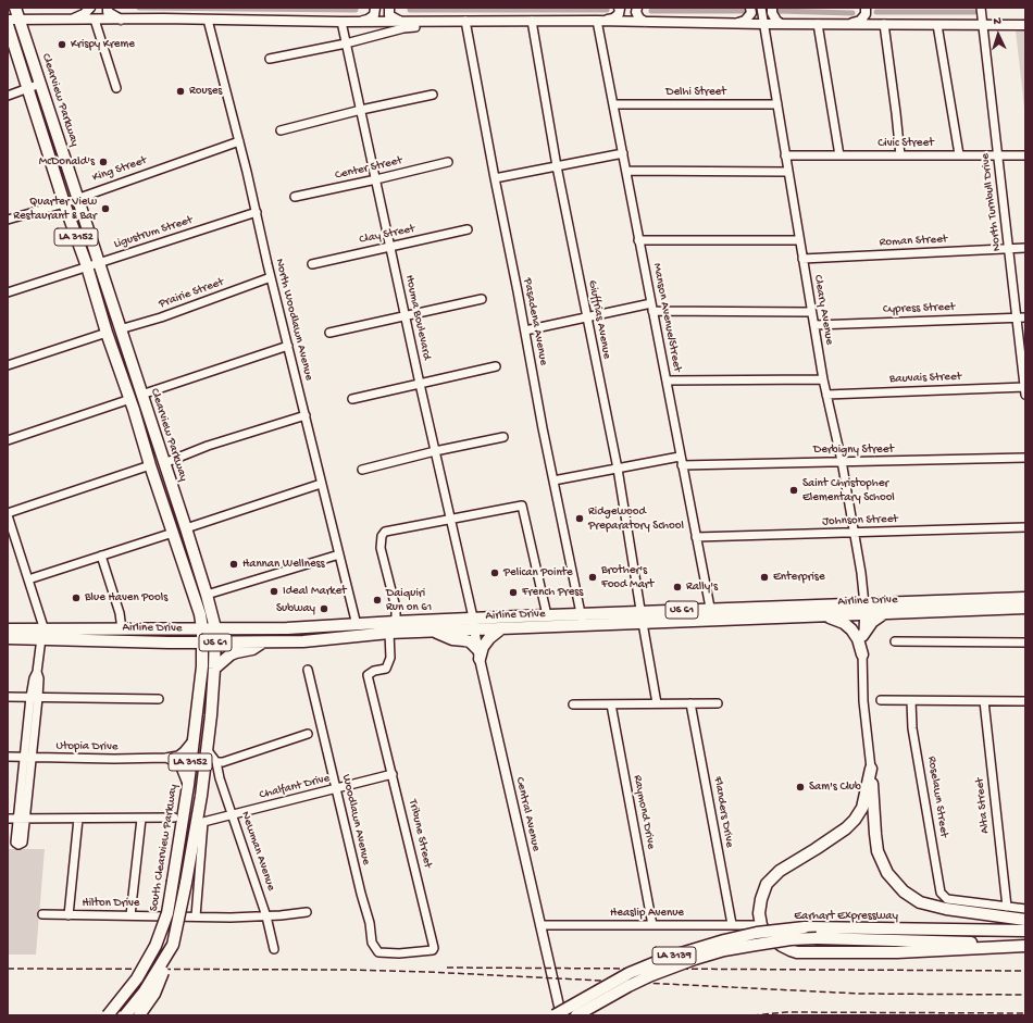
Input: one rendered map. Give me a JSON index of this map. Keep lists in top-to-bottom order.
{
  "streets": {
    "highway": [
      "Clearview Parkway",
      "LA 3152",
      "Airline Drive",
      "US 61",
      "South Clearview Parkway",
      "Earhart Expressway",
      "LA 3139"
    ],
    "main road": ["Central Avenue"],
    "street": [
      "Delhi Street",
      "Civic Street",
      "Center Street",
      "King Street",
      "North Turnbull Drive",
      "Ligustrum Street",
      "Clay Street",
      "Roman Street",
      "Prairie Street",
      "Cypress Street",
      "Cleary Avenue",
      "Houma Boulevard",
      "Manson Avenue/Street",
      "North Woodlawn Avenue",
      "Giuffrias Avenue",
      "Pasadena Avenue",
      "Bauvais Street",
      "Derbigny Street",
      "Johnson Street",
      "Utopia Drive",
      "Chalfant Drive",
      "Roselawn Street",
      "Alta Street",
      "Raymond Drive",
      "Flanders Drive",
      "Woodlawn Avenue",
      "Tribune Street",
      "Newman Avenue",
      "Hilton Drive",
      "Heaslip Avenue"
    ]
  },
  "crossings": [
    ["Delhi Street", "Cleary Avenue"],
    ["Delhi Street", "Manson Avenue/Street"],
    ["Clearview Parkway", "King Street"],
    ["Clearview Parkway", "Ligustrum Street"],
    ["Clearview Parkway", "LA 3152"],
    ["Clearview Parkway", "Prairie Street"],
    ["Clearview Parkway", "Airline Drive"],
    ["Civic Street", "North Turnbull Drive"],
    ["Civic Street", "Cleary Avenue"],
    ["Center Street", "Houma Boulevard"],
    ["King Street", "LA 3152"],
    ["King Street", "North Woodlawn Avenue"],
    ["North Turnbull Drive", "Roman Street"],
    ["North Turnbull Drive", "Cypress Street"],
    ["North Turnbull Drive", "Bauvais Street"],
    ["Ligustrum Street", "LA 3152"],
    ["Ligustrum Street", "North Woodlawn Avenue"],
    ["Clay Street", "Houma Boulevard"],
    ["LA 3152", "Airline Drive"],
    ["LA 3152", "South Clearview Parkway"],
    ["Roman Street", "Cleary Avenue"],
    ["Prairie Street", "North Woodlawn Avenue"],
    ["Cypress Street", "Cleary Avenue"],
    ["Cleary Avenue", "Bauvais Street"],
    ["Cleary Avenue", "Derbigny Street"],
    ["Cleary Avenue", "Johnson Street"],
    ["Cleary Avenue", "Airline Drive"],
    ["Houma Boulevard", "Airline Drive"],
    ["Houma Boulevard", "Central Avenue"],
    ["Manson Avenue/Street", "Derbigny Street"],
    ["Manson Avenue/Street", "Johnson Street"],
    ["Manson Avenue/Street", "Airline Drive"],
    ["North Woodlawn Avenue", "Airline Drive"],
    ["Giuffrias Avenue", "Airline Drive"],
    ["Pasadena Avenue", "Airline Drive"],
    ["Airline Drive", "Central Avenue"],
    ["Airline Drive", "Tribune Street"],
    ["Airline Drive", "South Clearview Parkway"],
    ["Utopia Drive", "South Clearview Parkway"],
    ["Chalfant Drive", "Woodlawn Avenue"],
    ["Chalfant Drive", "Tribune Street"],
    ["Chalfant Drive", "Newman Avenue"],
    ["Chalfant Drive", "Hilton Drive"],
    ["Roselawn Street", "Alta Street"],
    ["Raymond Drive", "Heaslip Avenue"],
    ["Flanders Drive", "Heaslip Avenue"],
    ["Central Avenue", "Heaslip Avenue"],
    ["Woodlawn Avenue", "Tribune Street"],
    ["Newman Avenue", "Hilton Drive"]
  ],
  "places": [
    "Krispy Kreme",
    "Rouses",
    "McDonald's",
    "Quarter View Restaurant & Bar",
    "Saint Christopher Elementary School",
    "Ridgewood Preparatory School",
    "Hannan Wellness",
    "Pelican Pointe",
    "Brother's Food Mart",
    "Enterprise",
    "Rally's",
    "Ideal Market",
    "French Press",
    "Blue Haven Pools",
    "Daiquiri Run on 61",
    "Subway",
    "Sam's Club"
  ],
  "north": "top"
}
